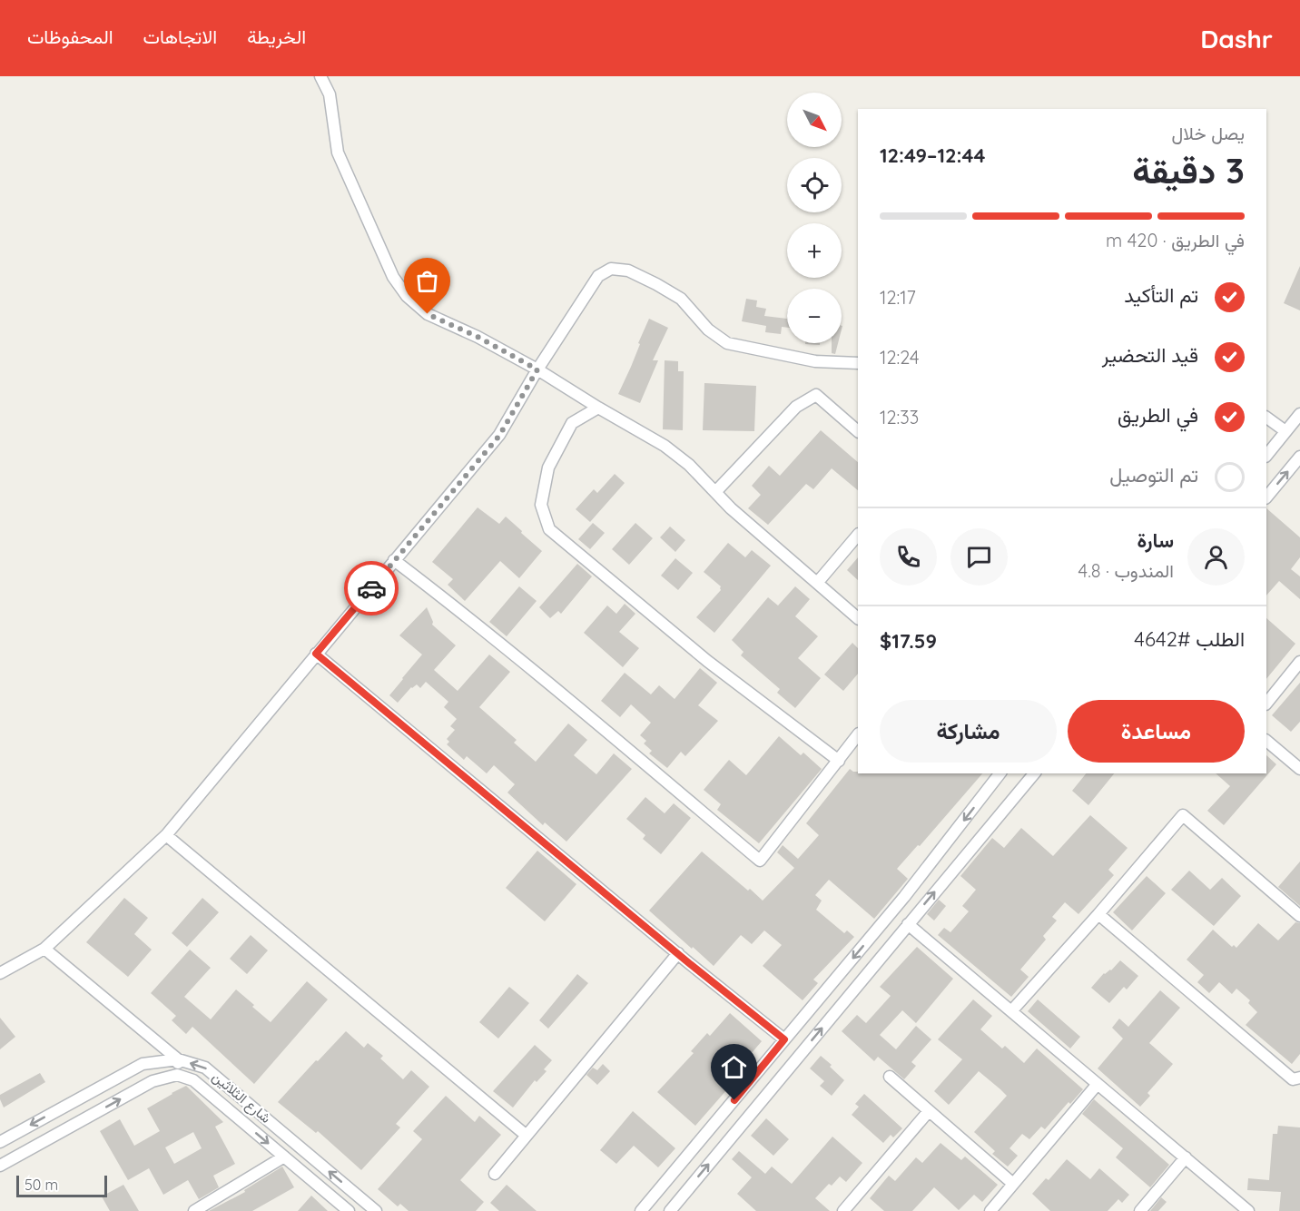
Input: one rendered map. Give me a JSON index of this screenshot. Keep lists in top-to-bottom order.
{
  "streets": {
    "street": ["شارع الثلاثين"]
  },
  "scale_bar": "50 m",
  "north": "bottom right",
  "page": {
    "header": "Dashr",
    "nav": ["الخريطة", "الاتجاهات", "المحفوظات"],
    "map_buttons": ["+", "−"],
    "heading": ["3 دقيقة", "يصل خلال", "12:44–12:49"],
    "panel": [
      "سارة",
      "المندوب · 4.8",
      "الطلب #4642",
      "$17.59"
    ],
    "bar": "في الطريق · 420 m",
    "list": [
      ["تم التأكيد", "12:17"],
      ["قيد التحضير", "12:24"],
      ["في الطريق", "12:33"],
      "تم التوصيل"
    ],
    "buttons": ["مساعدة", "مشاركة"],
    "scale": "50 m"
  }
}
